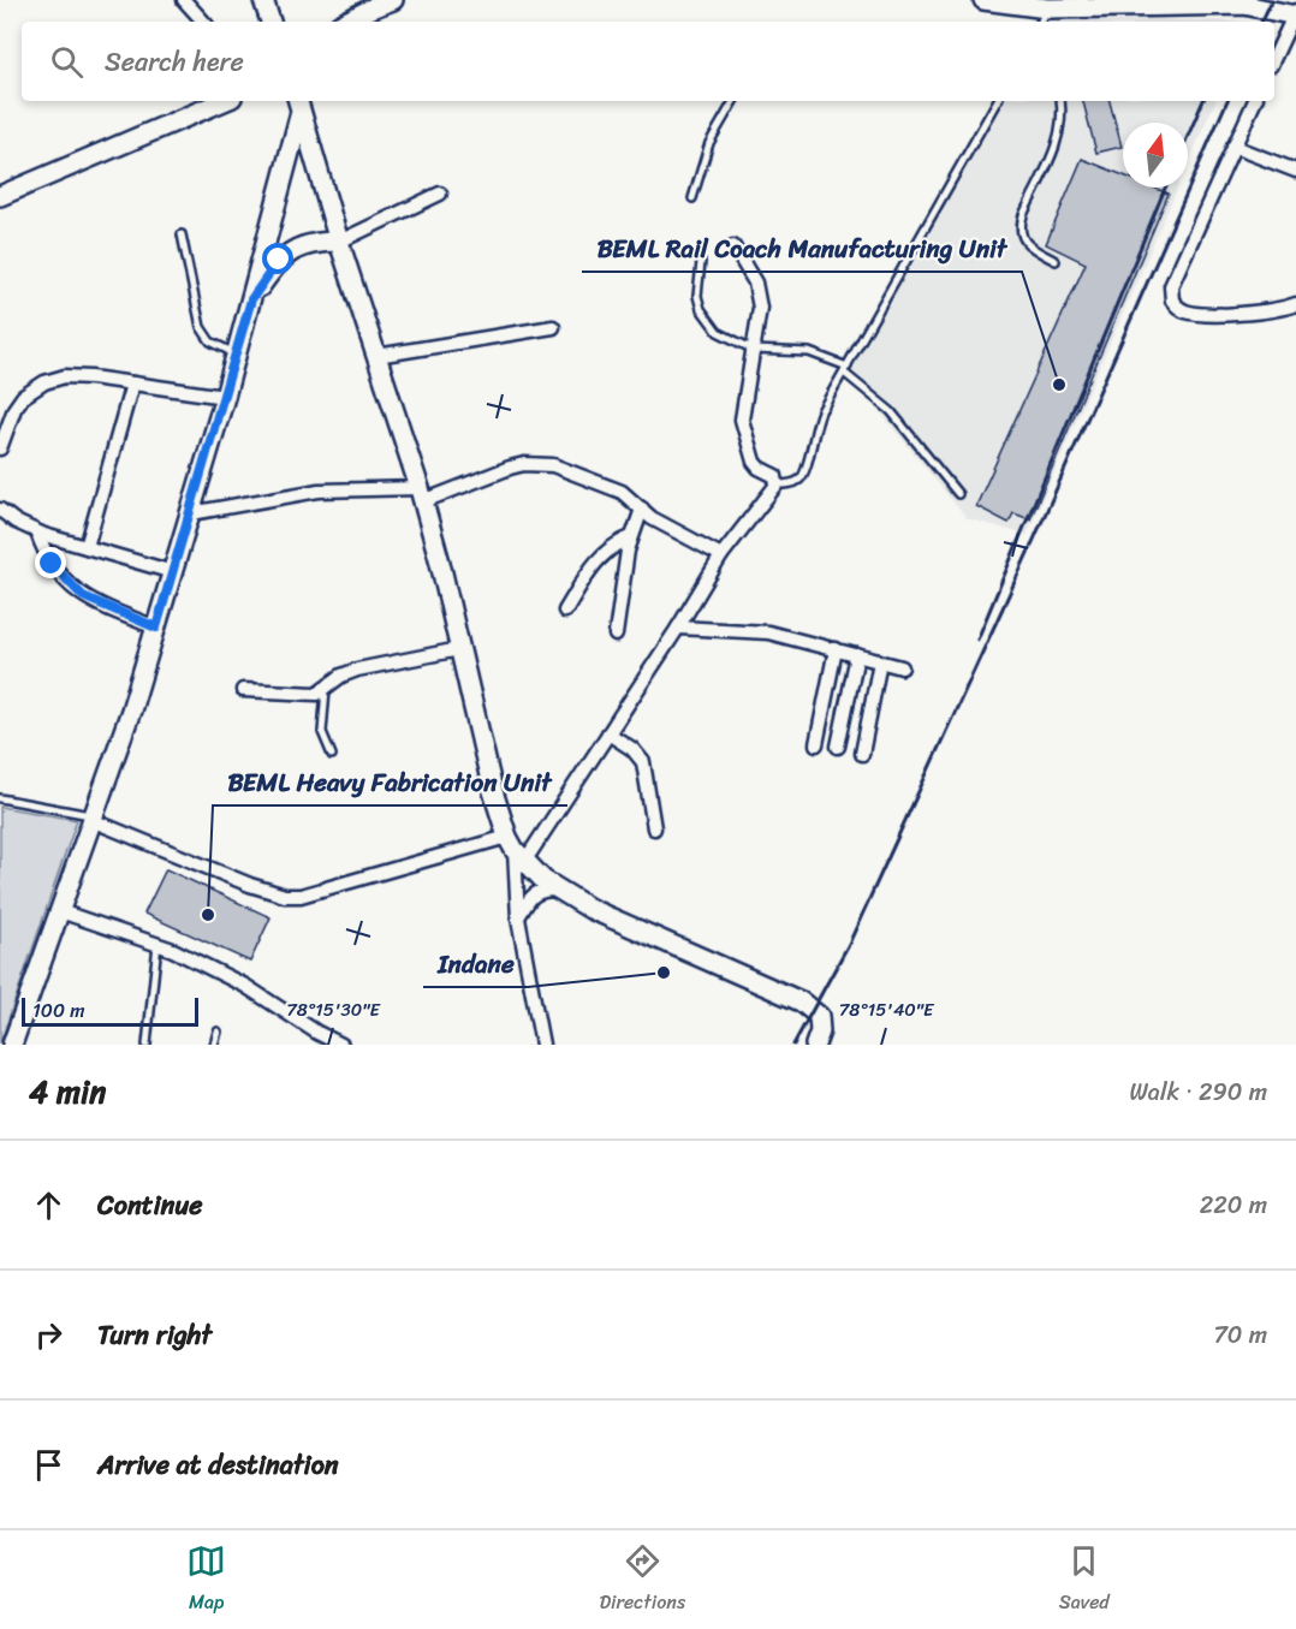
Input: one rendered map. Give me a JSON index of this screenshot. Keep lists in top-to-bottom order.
{
  "places": ["BEML Rail Coach Manufacturing Unit", "BEML Heavy Fabrication Unit", "Indane"],
  "scale_bar": "100 m",
  "north": "top",
  "page": {
    "search": "Search here",
    "scale": "100 m",
    "heading": ["4 min", "Walk · 290 m"],
    "list": [
      ["Continue", "220 m"],
      ["Turn right", "70 m"],
      "Arrive at destination"
    ],
    "nav": ["Map", "Directions", "Saved"]
  },
  "coordinates": ["78°15'30\"E", "78°15'40\"E"]
}
